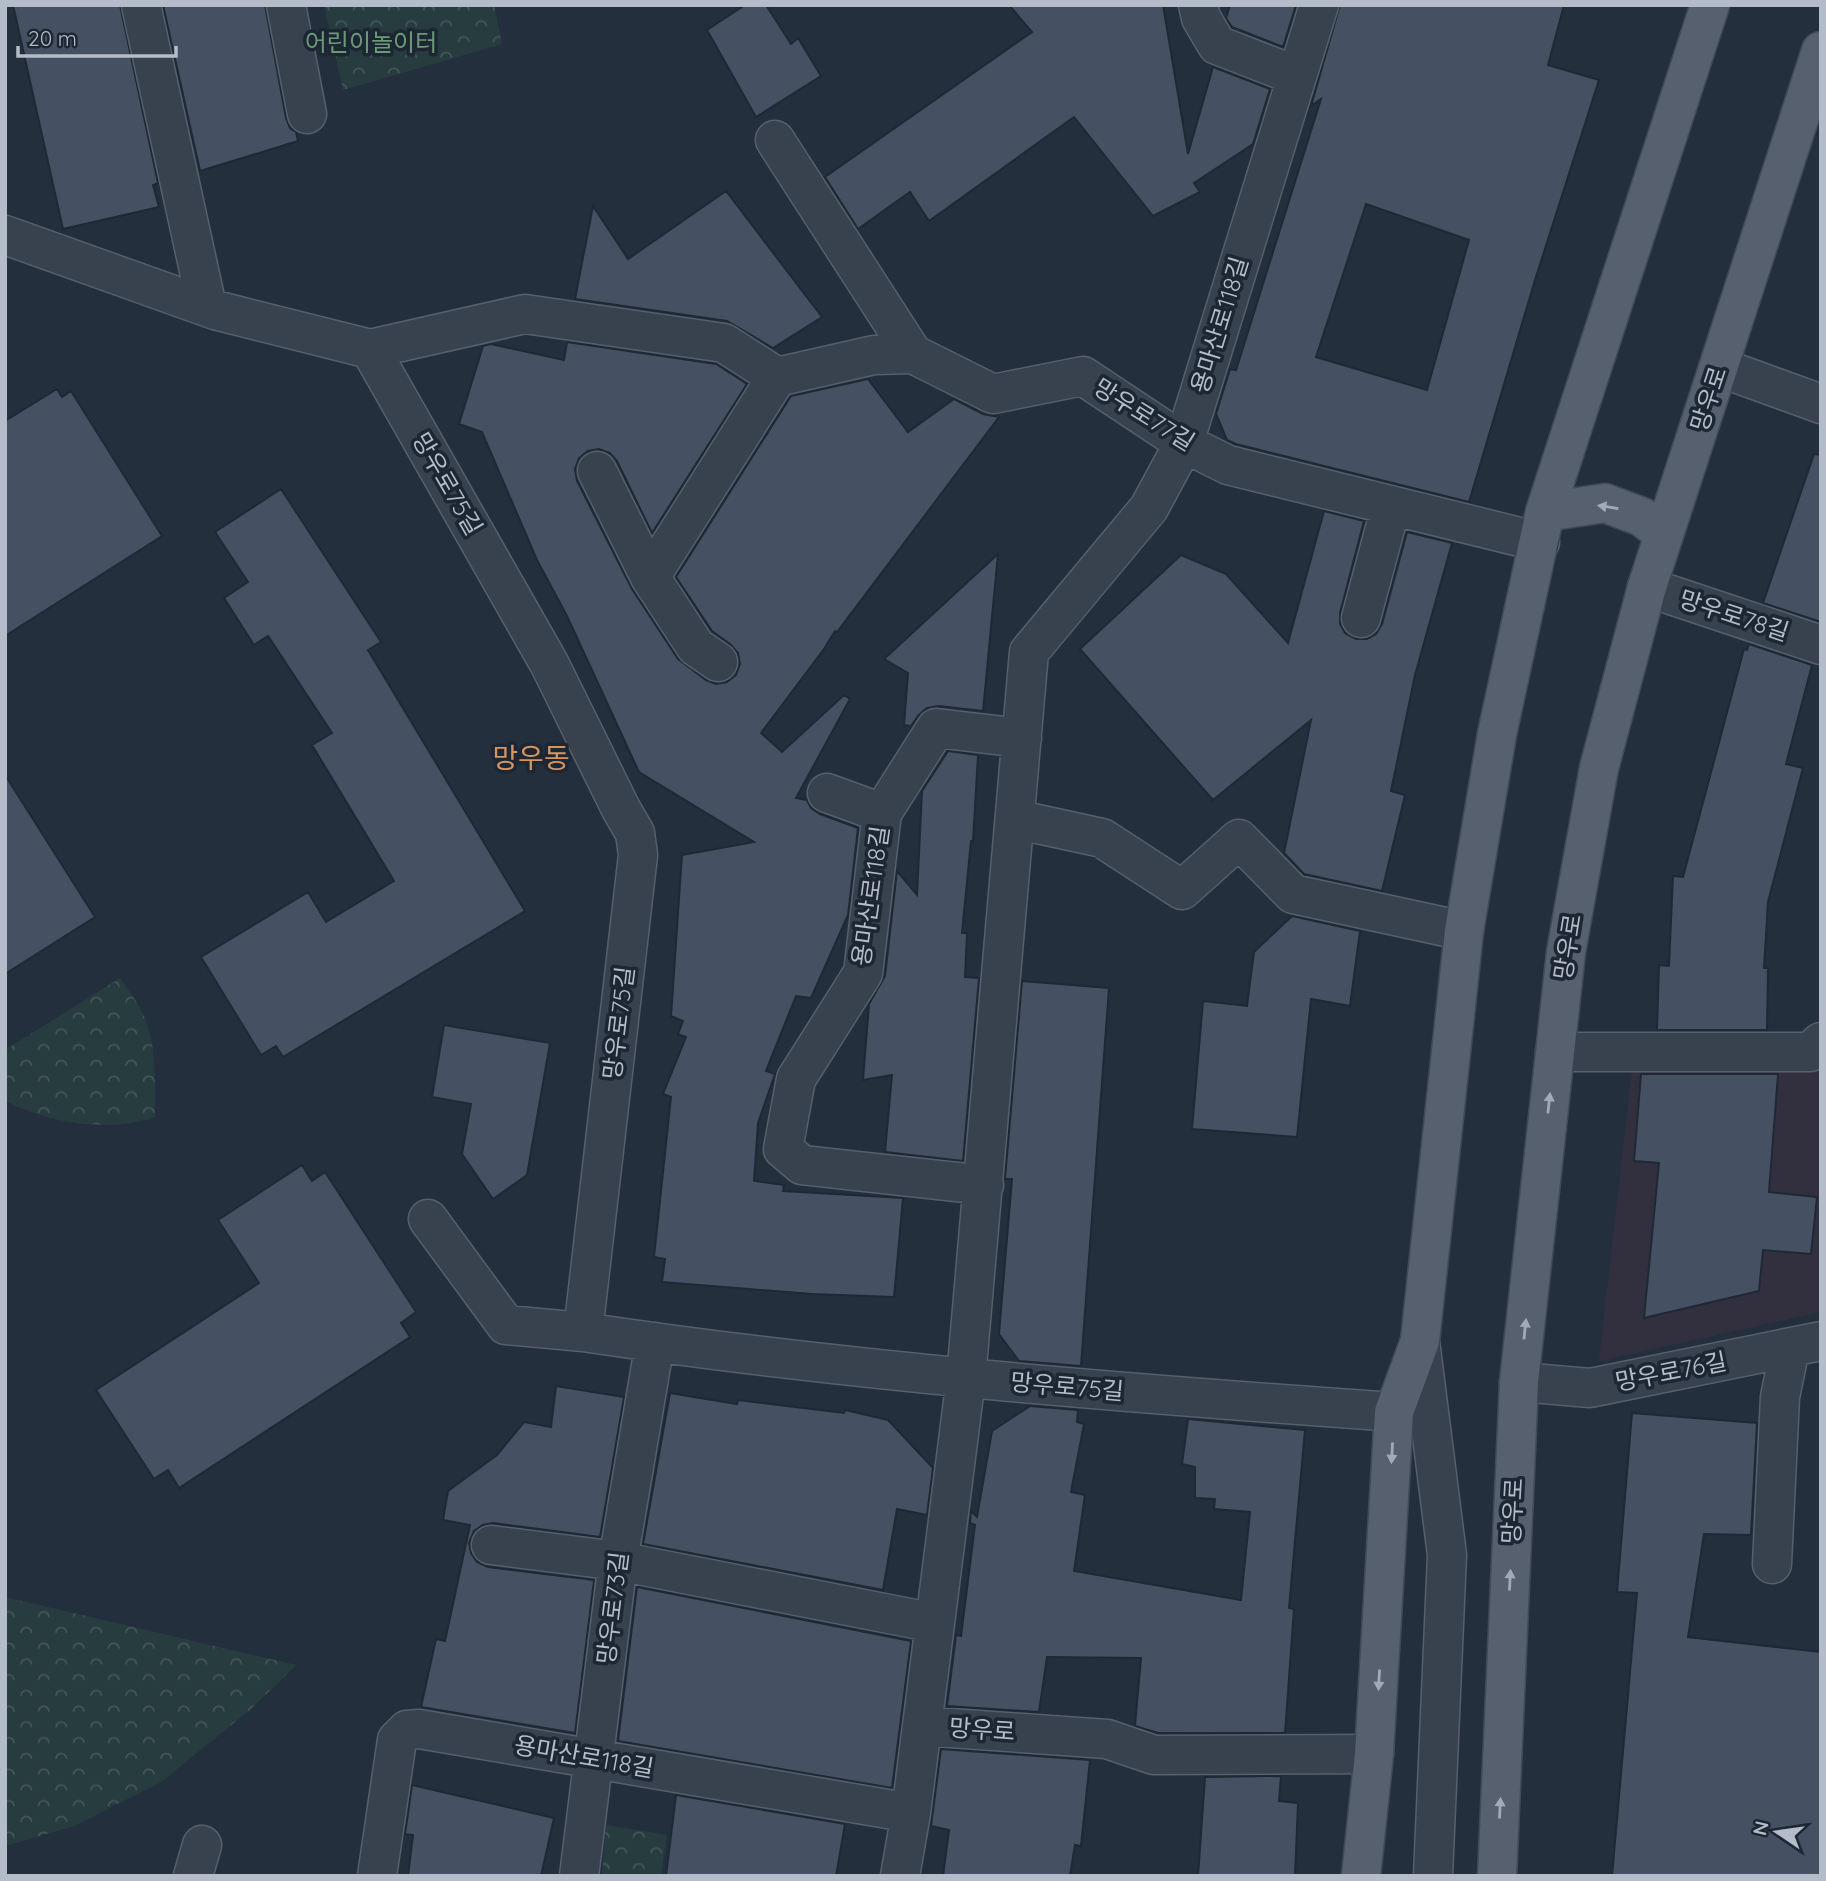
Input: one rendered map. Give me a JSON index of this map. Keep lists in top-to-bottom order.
{
  "streets": {
    "main road": ["망우로"],
    "street": [
      "용마산로118길",
      "망우로77길",
      "망우로75길",
      "망우로78길",
      "망우로76길",
      "망우로73길"
    ]
  },
  "crossings": [
    ["용마산로118길", "망우로"],
    ["용마산로118길", "망우로77길"],
    ["용마산로118길", "망우로75길"],
    ["용마산로118길", "망우로73길"],
    ["망우로", "망우로78길"],
    ["망우로", "망우로76길"],
    ["망우로75길", "망우로73길"]
  ],
  "districts": ["망우동"],
  "parks": ["어린이놀이터"],
  "scale_bar": "20 m",
  "north": "left"
}
